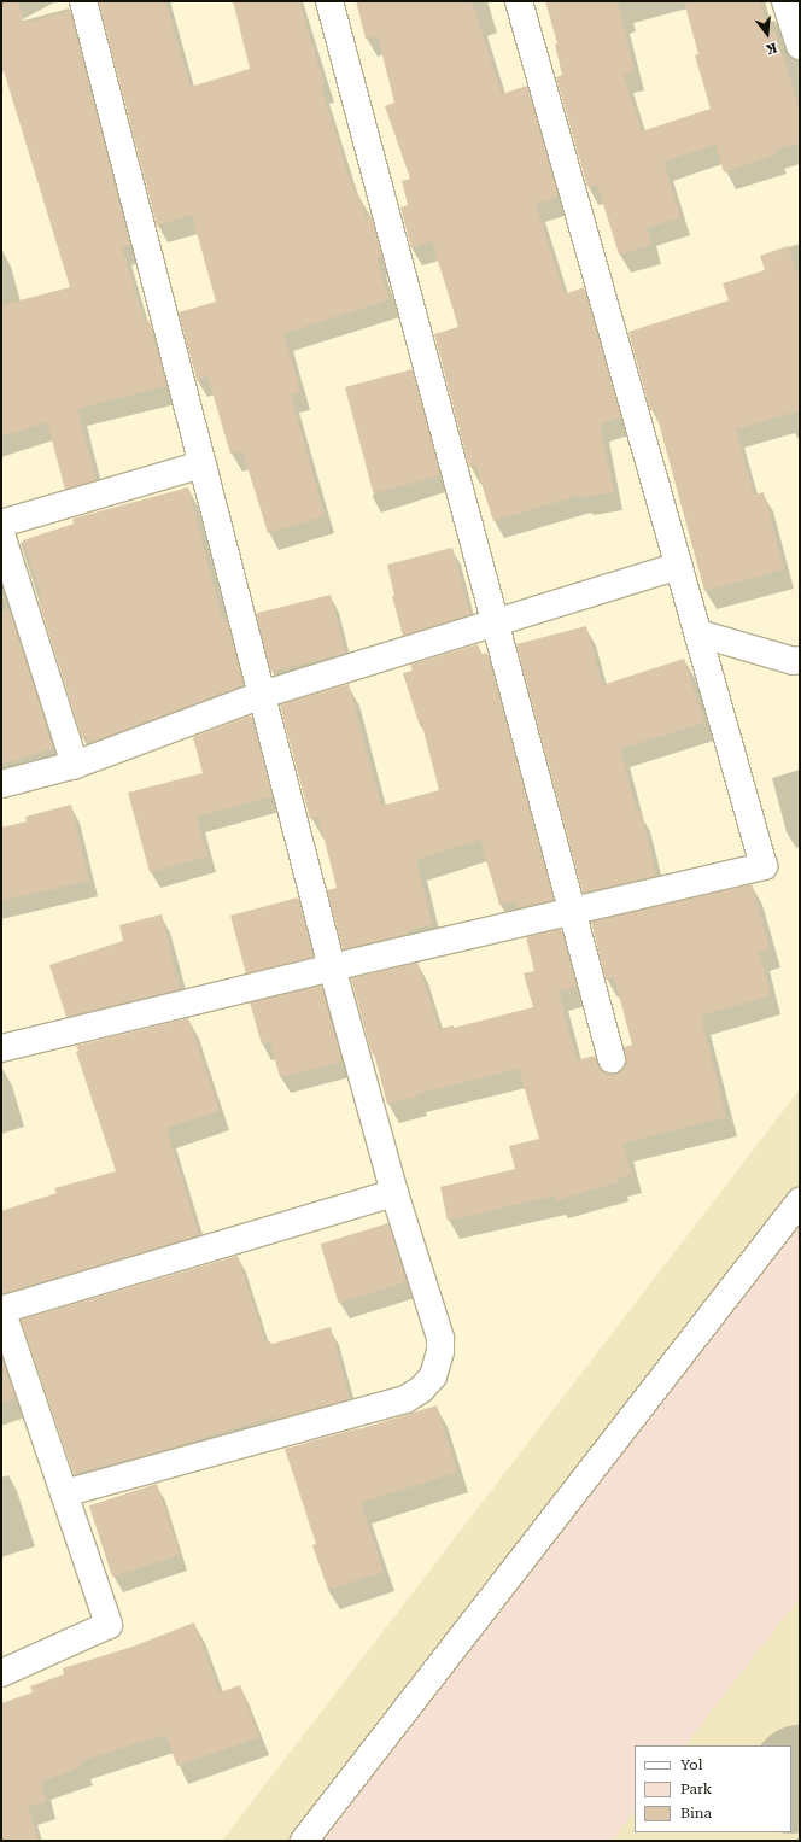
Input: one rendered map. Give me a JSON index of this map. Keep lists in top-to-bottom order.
{
  "legend": ["Yol", "Park", "Bina"],
  "north": "bottom"
}
